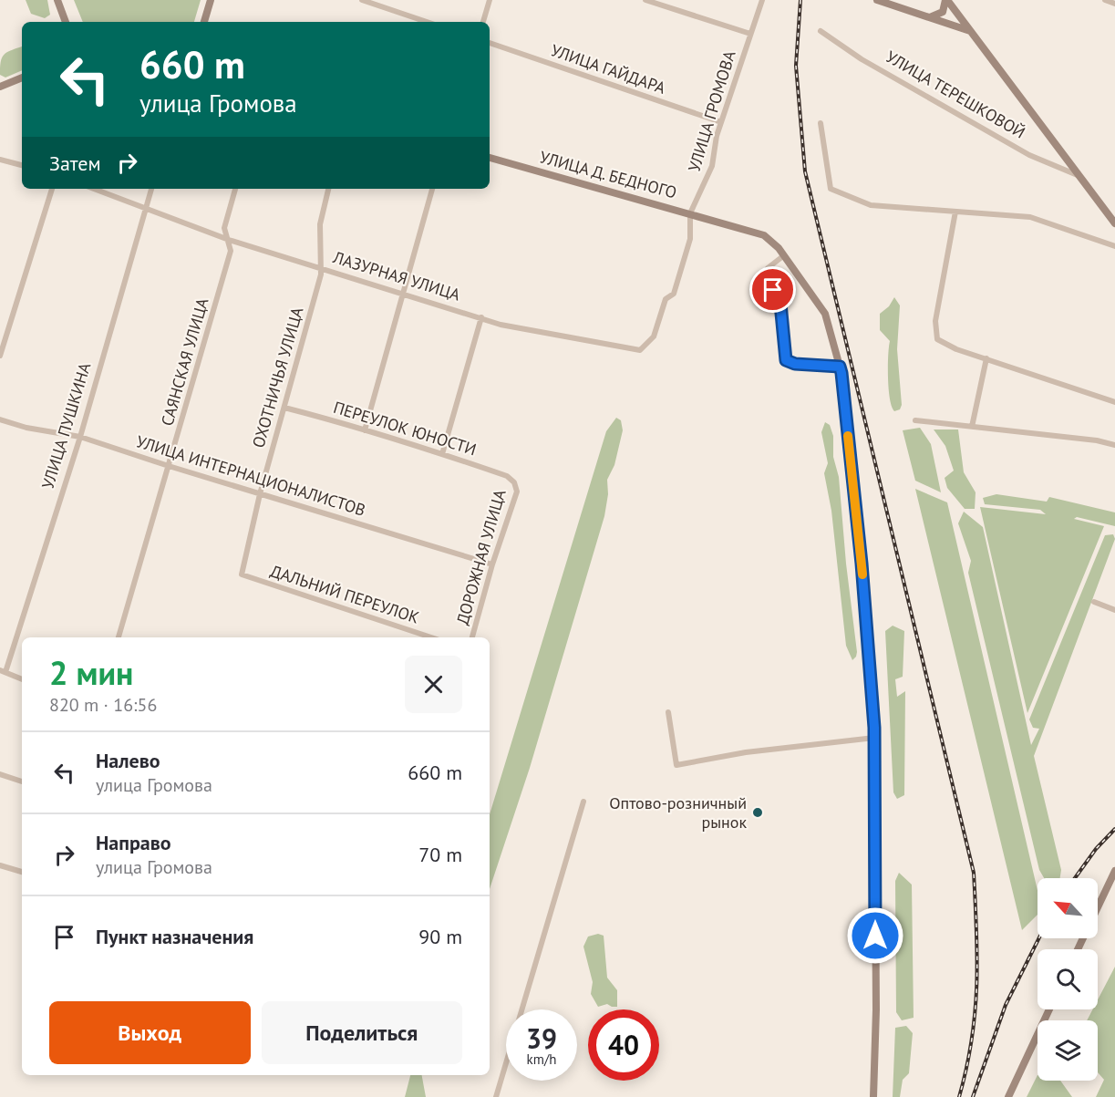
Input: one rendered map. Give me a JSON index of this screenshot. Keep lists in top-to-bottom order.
{
  "streets": {
    "street": [
      "УЛИЦА ГАЙДАРА",
      "УЛИЦА ТЕРЕШКОВОЙ",
      "УЛИЦА ГРОМОВА",
      "УЛИЦА Д. БЕДНОГО",
      "ЛАЗУРНАЯ УЛИЦА",
      "САЯНСКАЯ УЛИЦА",
      "ОХОТНИЧЬЯ УЛИЦА",
      "УЛИЦА ПУШКИНА",
      "ПЕРЕУЛОК ЮНОСТИ",
      "УЛИЦА ИНТЕРНАЦИОНАЛИСТОВ",
      "ДОРОЖНАЯ УЛИЦА",
      "ДАЛЬНИЙ ПЕРЕУЛОК"
    ]
  },
  "crossings": [
    ["УЛИЦА ГАЙДАРА", "УЛИЦА ГРОМОВА"],
    ["УЛИЦА ГРОМОВА", "УЛИЦА Д. БЕДНОГО"],
    ["УЛИЦА ГРОМОВА", "ЛАЗУРНАЯ УЛИЦА"],
    ["ЛАЗУРНАЯ УЛИЦА", "САЯНСКАЯ УЛИЦА"],
    ["ЛАЗУРНАЯ УЛИЦА", "ОХОТНИЧЬЯ УЛИЦА"],
    ["ЛАЗУРНАЯ УЛИЦА", "УЛИЦА ПУШКИНА"],
    ["САЯНСКАЯ УЛИЦА", "УЛИЦА ИНТЕРНАЦИОНАЛИСТОВ"],
    ["ОХОТНИЧЬЯ УЛИЦА", "ПЕРЕУЛОК ЮНОСТИ"],
    ["ОХОТНИЧЬЯ УЛИЦА", "УЛИЦА ИНТЕРНАЦИОНАЛИСТОВ"],
    ["ОХОТНИЧЬЯ УЛИЦА", "ДАЛЬНИЙ ПЕРЕУЛОК"],
    ["УЛИЦА ПУШКИНА", "УЛИЦА ИНТЕРНАЦИОНАЛИСТОВ"],
    ["ПЕРЕУЛОК ЮНОСТИ", "ДОРОЖНАЯ УЛИЦА"],
    ["УЛИЦА ИНТЕРНАЦИОНАЛИСТОВ", "ДОРОЖНАЯ УЛИЦА"]
  ],
  "places": ["Оптово-розничный рынок"],
  "north": "top left",
  "page": {
    "turn": ["660 m", "улица Громова"],
    "then": "Затем",
    "heading": ["2 мин", "820 m · 16:56"],
    "list": [
      {
        "name": "Налево",
        "note": "улица Громова",
        "value": "660 m"
      },
      {
        "name": "Направо",
        "note": "улица Громова",
        "value": "70 m"
      },
      {
        "name": "Пункт назначения",
        "value": "90 m"
      }
    ],
    "buttons": ["Выход", "Поделиться"],
    "speed": "39 km/h",
    "limit": "40"
  }
}
